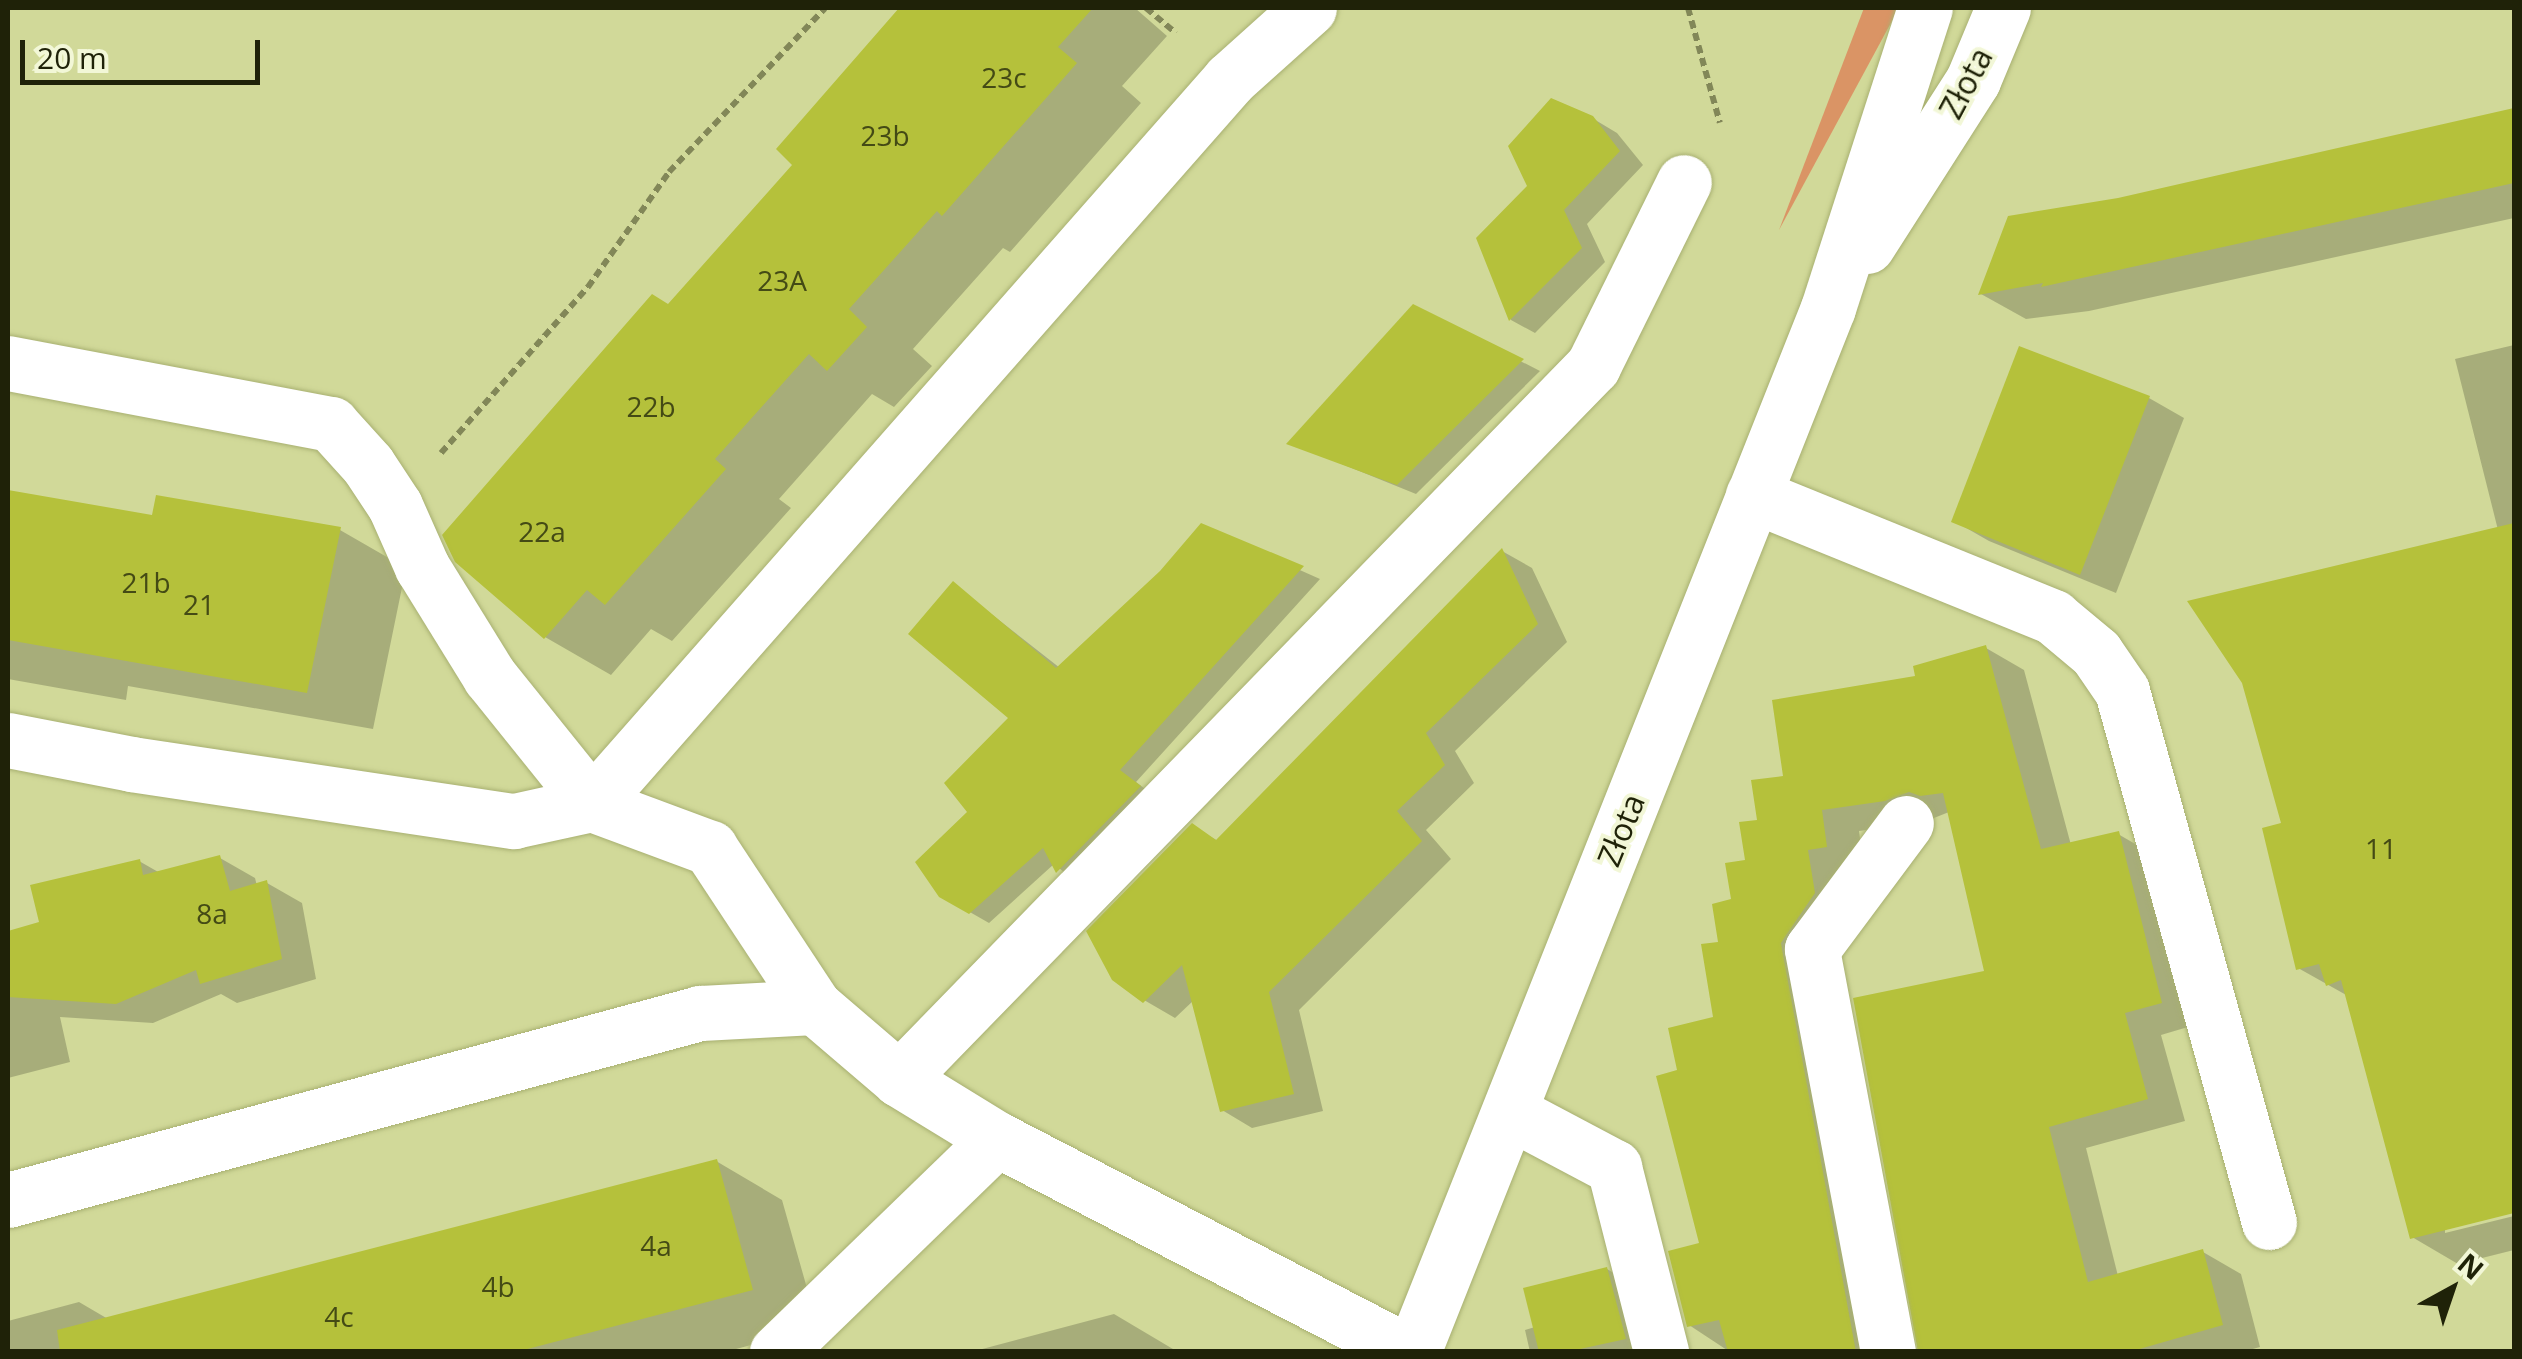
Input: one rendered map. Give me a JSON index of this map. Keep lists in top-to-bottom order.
{
  "streets": {
    "street": ["Złota"]
  },
  "house_numbers": [
    "23c",
    "23b",
    "23A",
    "22b",
    "22a",
    "21b",
    "21",
    "11",
    "8a",
    "4a",
    "4b",
    "4c"
  ],
  "scale_bar": "20 m",
  "north": "top right"
}
